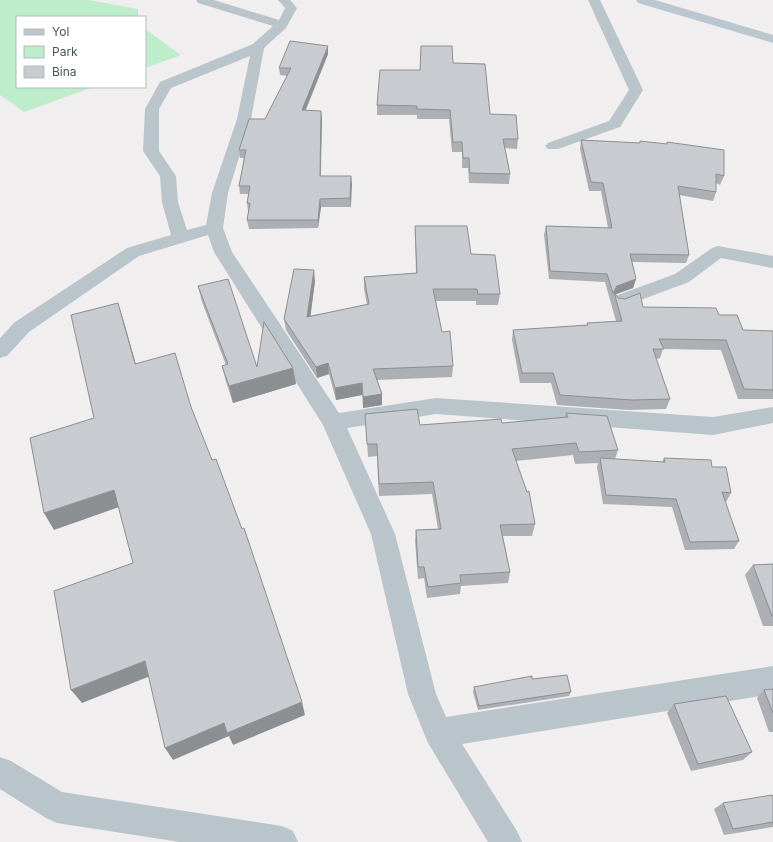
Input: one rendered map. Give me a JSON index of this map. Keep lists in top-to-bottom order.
{
  "legend": ["Yol", "Park", "Bina"]
}
